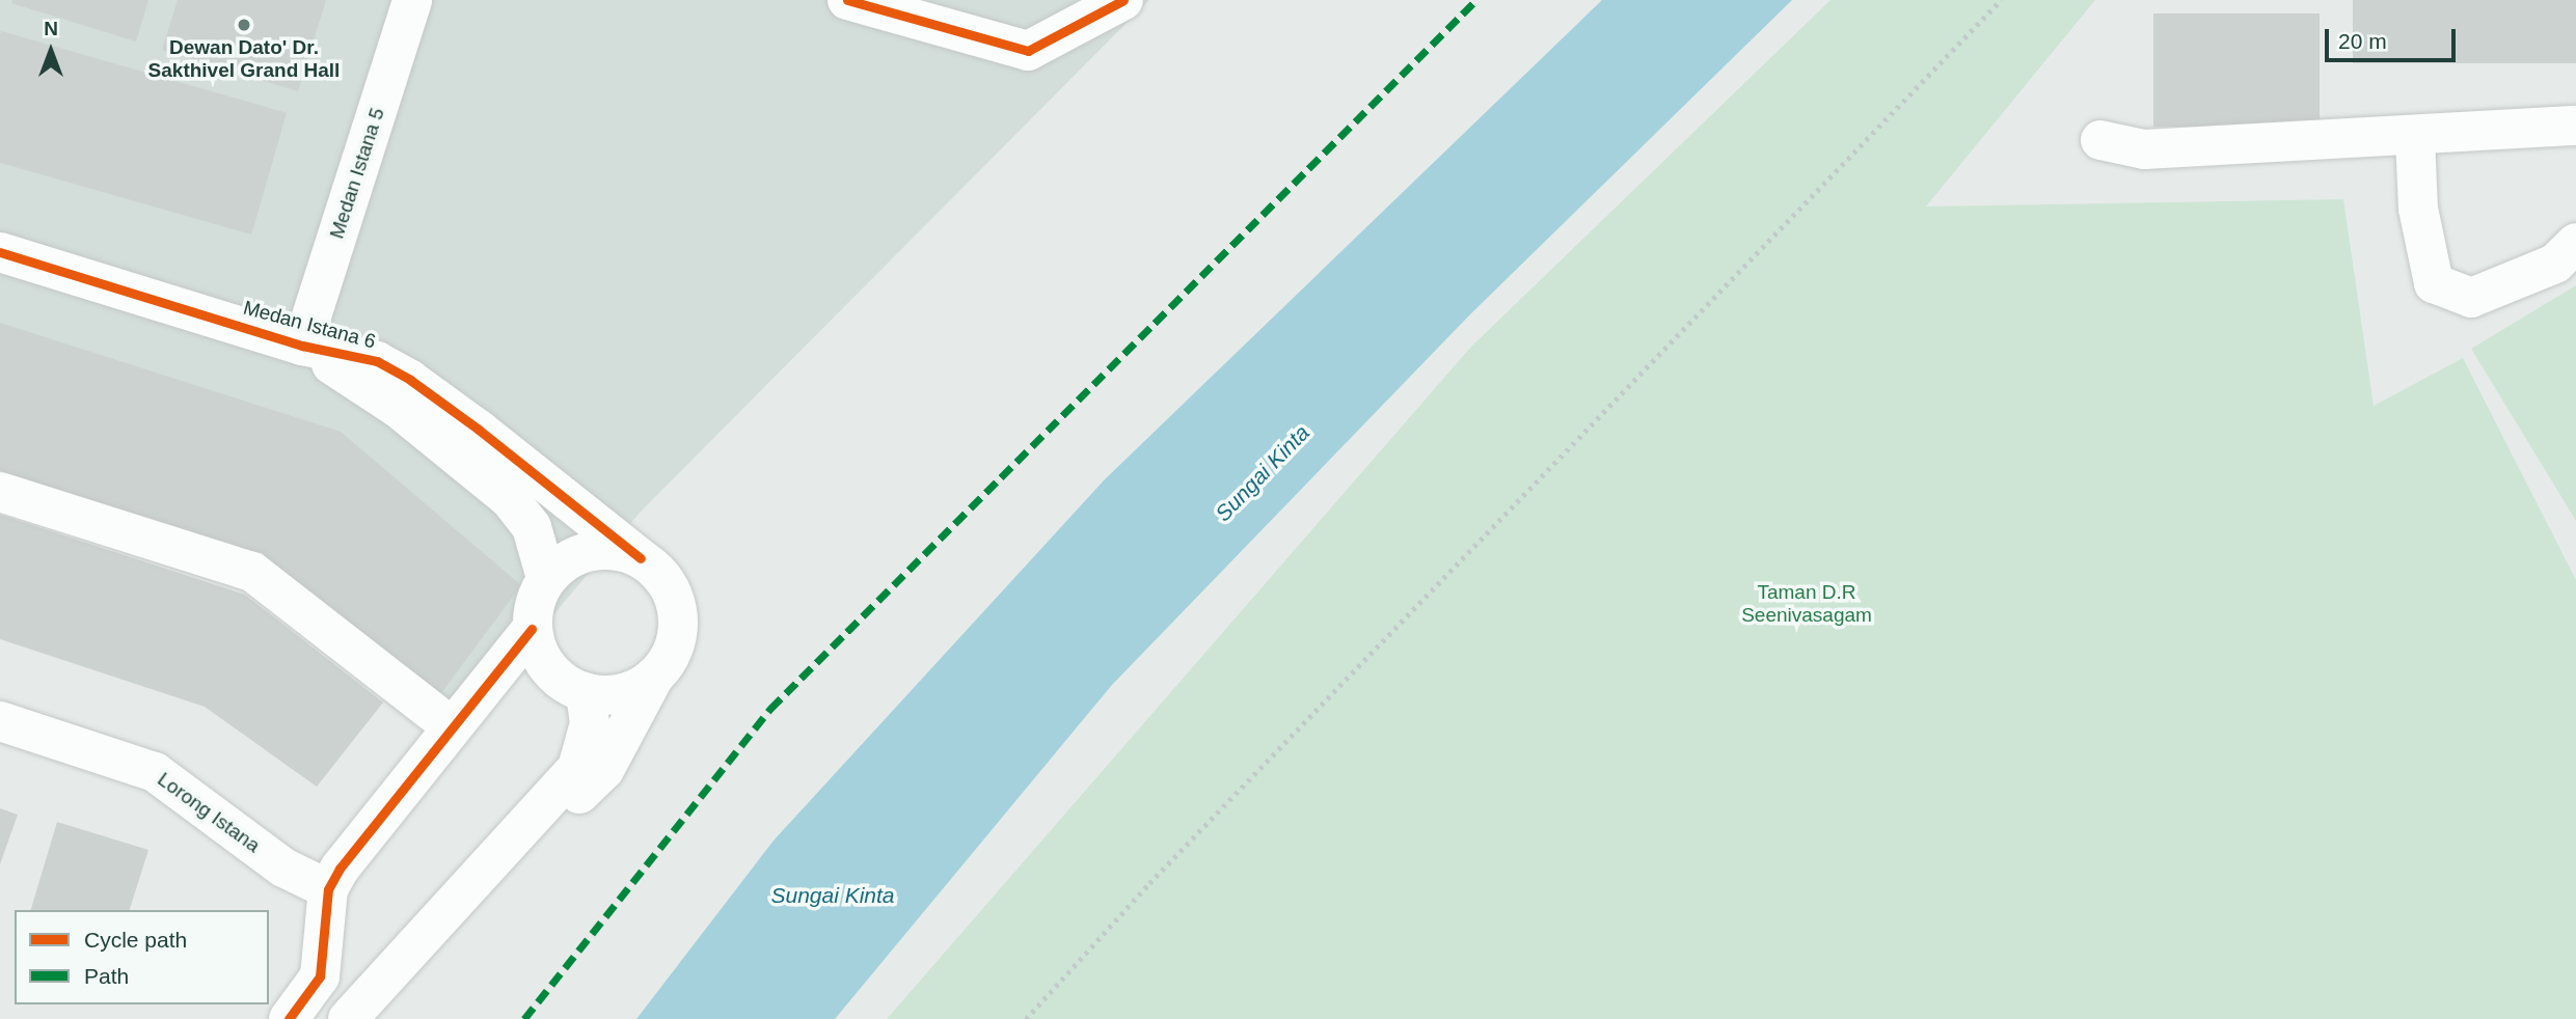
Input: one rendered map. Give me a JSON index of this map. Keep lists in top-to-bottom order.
{
  "streets": {
    "street": ["Medan Istana 5", "Medan Istana 6", "Lorong Istana"]
  },
  "crossings": [
    ["Medan Istana 5", "Medan Istana 6"]
  ],
  "water": ["Sungai Kinta"],
  "parks": ["Taman D.R Seenivasagam"],
  "places": ["Dewan Dato' Dr. Sakthivel Grand Hall"],
  "legend": ["Cycle path", "Path"],
  "scale_bar": "20 m",
  "north": "top"
}
